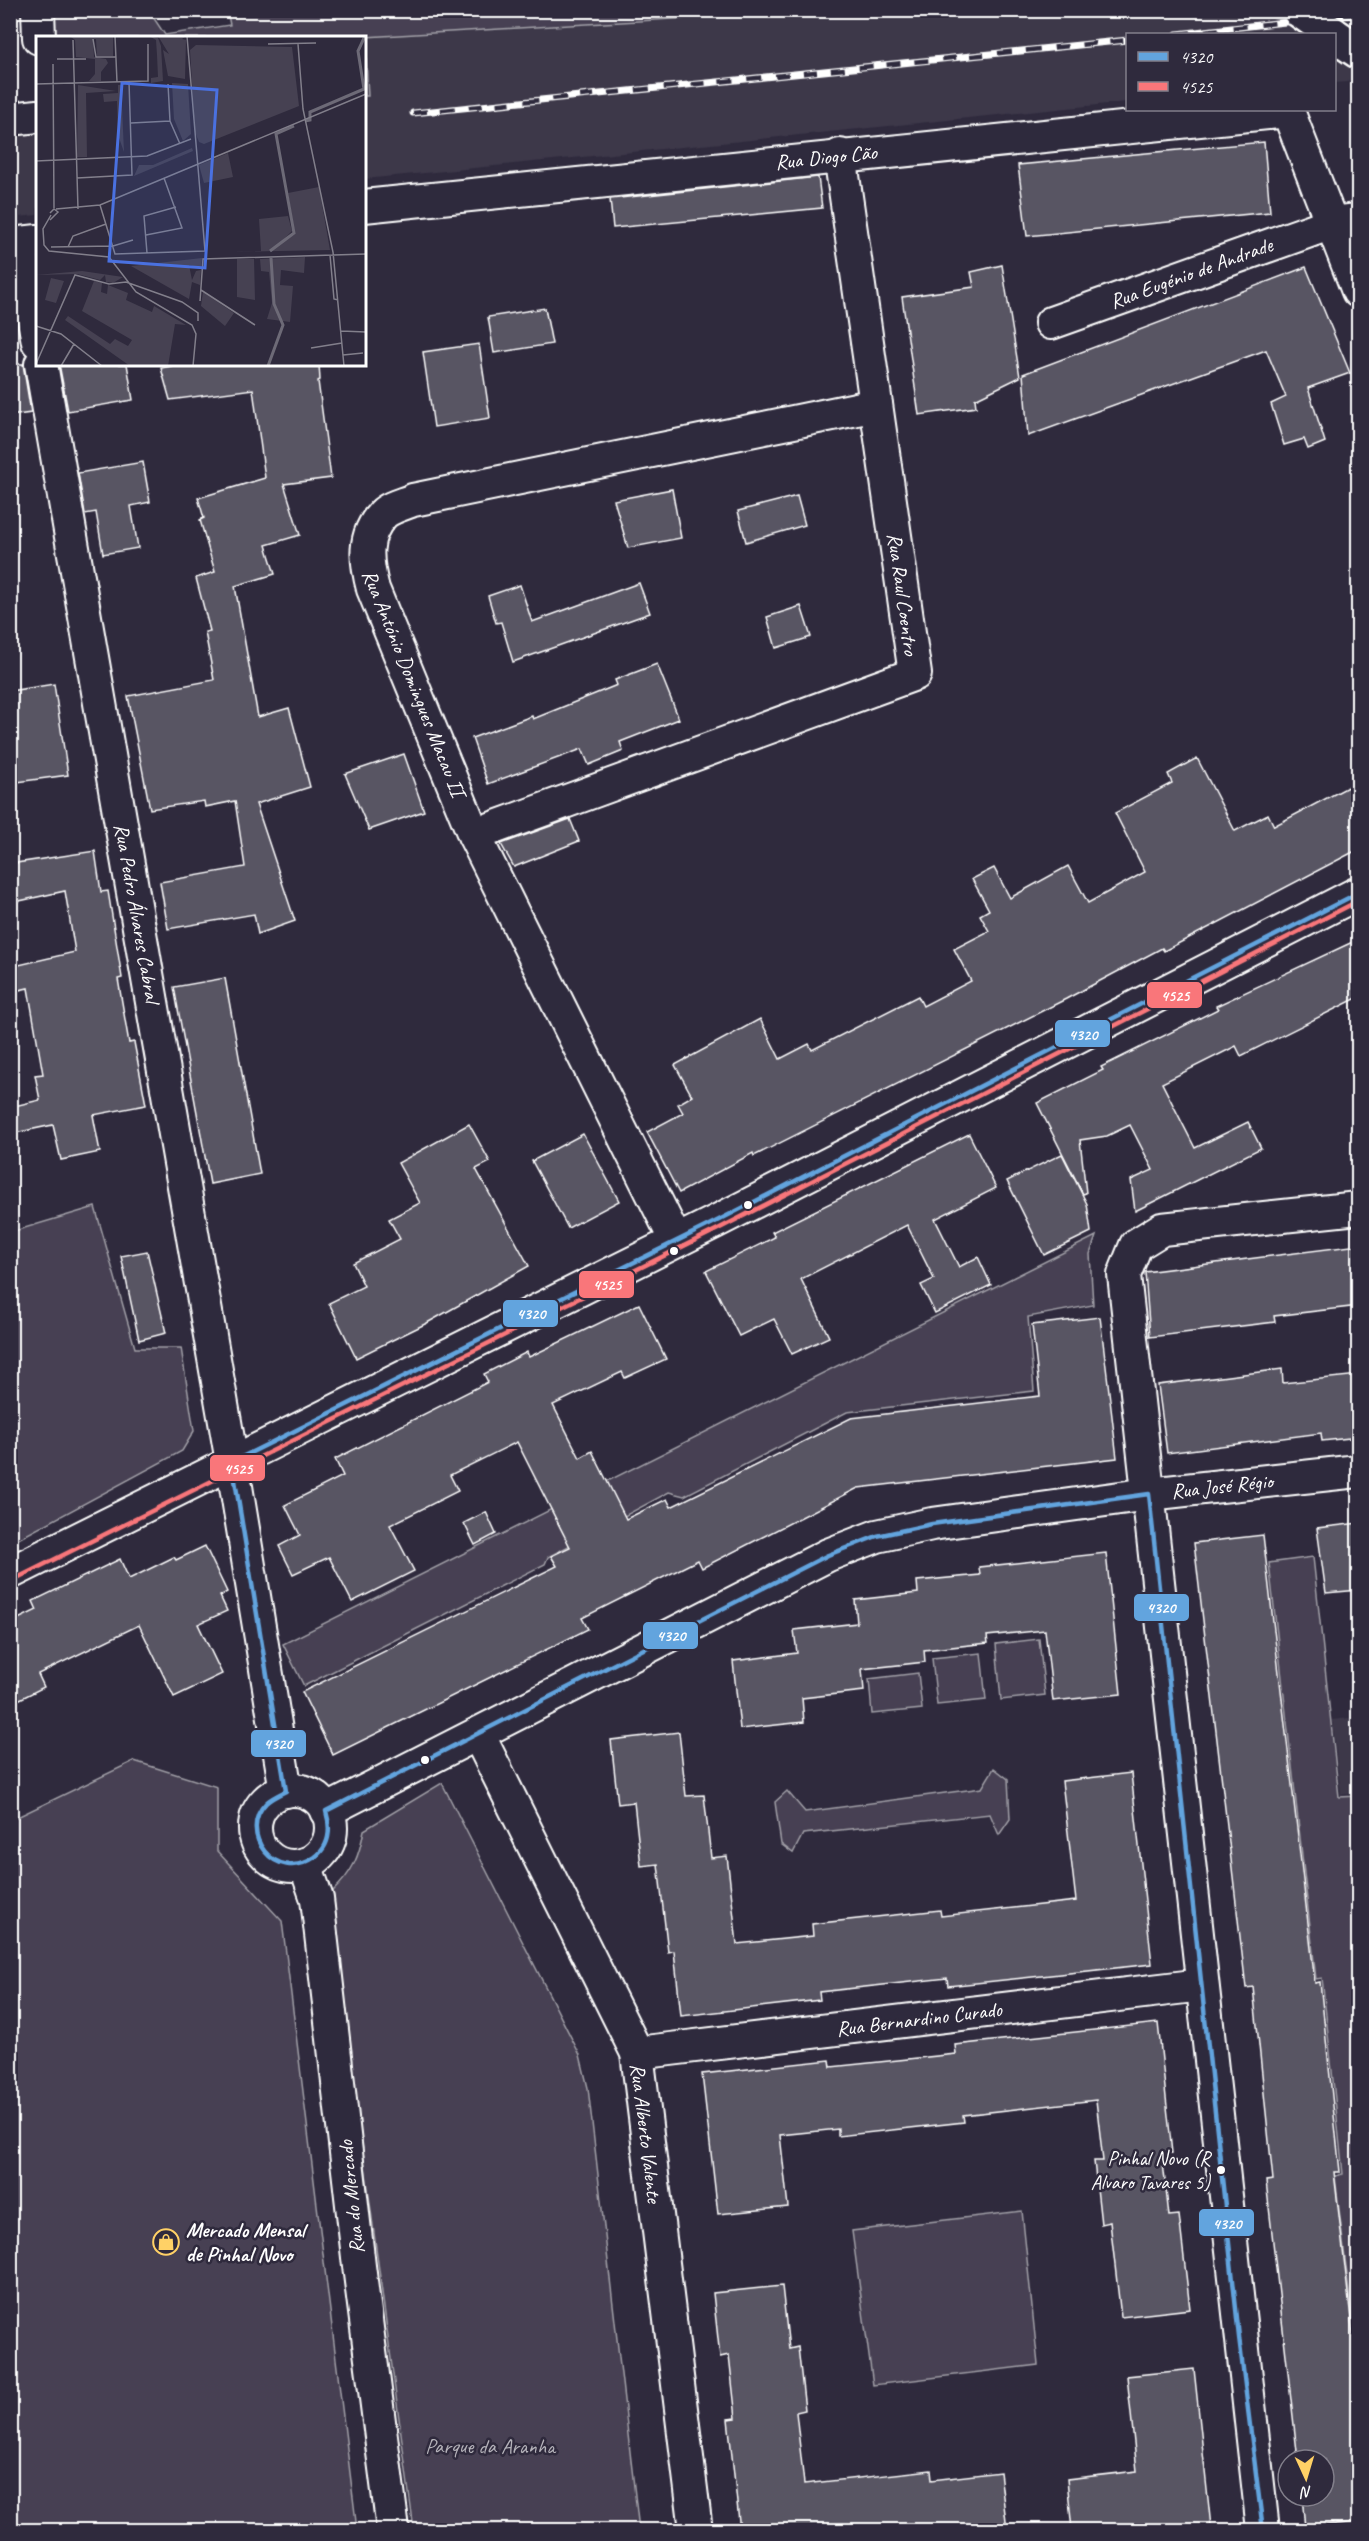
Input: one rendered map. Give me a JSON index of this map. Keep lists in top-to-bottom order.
{
  "streets": {
    "street": [
      "Rua Diogo Cão",
      "Rua Eugénio de Andrade",
      "Rua Raul Coentro",
      "Rua António Domingues Macau II",
      "Rua Pedro Álvares Cabral",
      "Rua José Régio",
      "Rua Bernardino Curado",
      "Rua Alberto Valente",
      "Rua do Mercado"
    ]
  },
  "crossings": [
    ["Rua Diogo Cão", "Rua Raul Coentro"],
    ["Rua Raul Coentro", "Rua António Domingues Macau II"],
    ["Rua José Régio", "Rua Alberto Valente"],
    ["Rua José Régio", "Rua do Mercado"],
    ["Rua Bernardino Curado", "Rua Alberto Valente"]
  ],
  "parks": ["Parque da Aranha"],
  "places": {
    "other": ["Pinhal Novo (R Alvaro Tavares 5)"],
    "shop": ["Mercado Mensal de Pinhal Novo"]
  },
  "lines": ["transit line 4320", "transit line 4525"],
  "legend": ["4320", "4525"],
  "north": "bottom"
}
